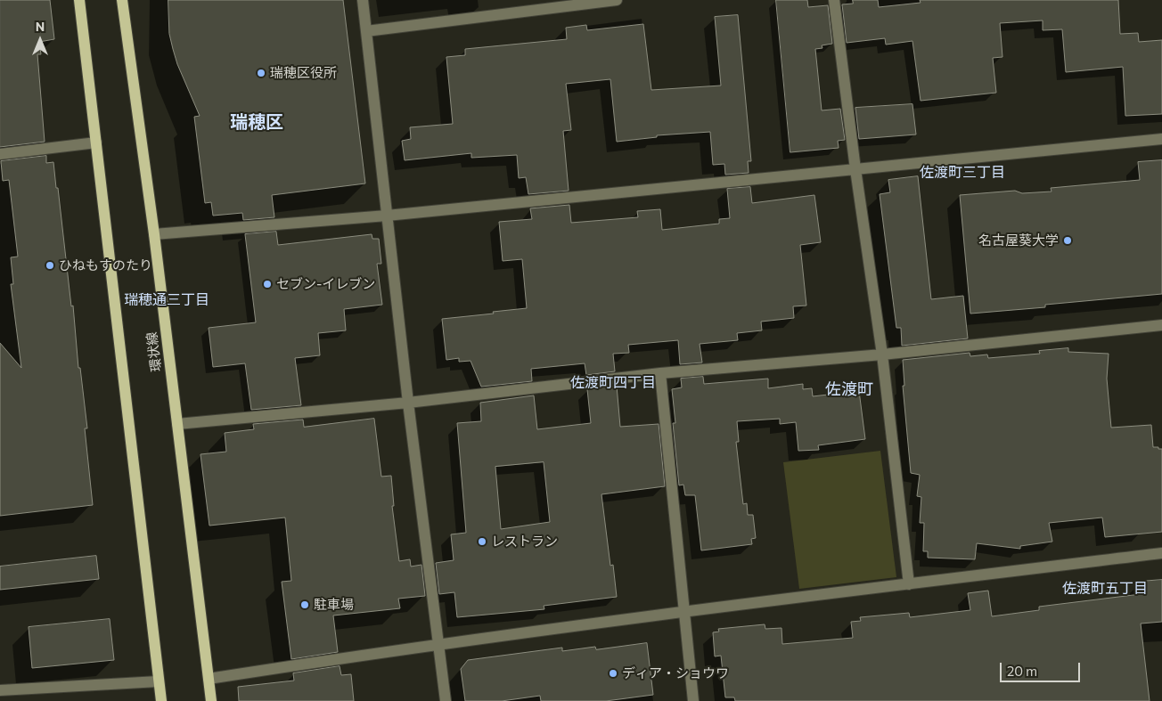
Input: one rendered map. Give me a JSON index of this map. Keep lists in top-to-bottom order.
{
  "streets": {
    "main road": ["環状線"]
  },
  "districts": [
    "瑞穂区",
    "佐渡町三丁目",
    "瑞穂通三丁目",
    "佐渡町四丁目",
    "佐渡町",
    "佐渡町五丁目"
  ],
  "places": [
    "瑞穂区役所",
    "名古屋葵大学",
    "ひねもすのたり",
    "セブン-イレブン",
    "レストラン",
    "駐車場",
    "ディア・ショウワ"
  ],
  "scale_bar": "20 m",
  "north": "top"
}
